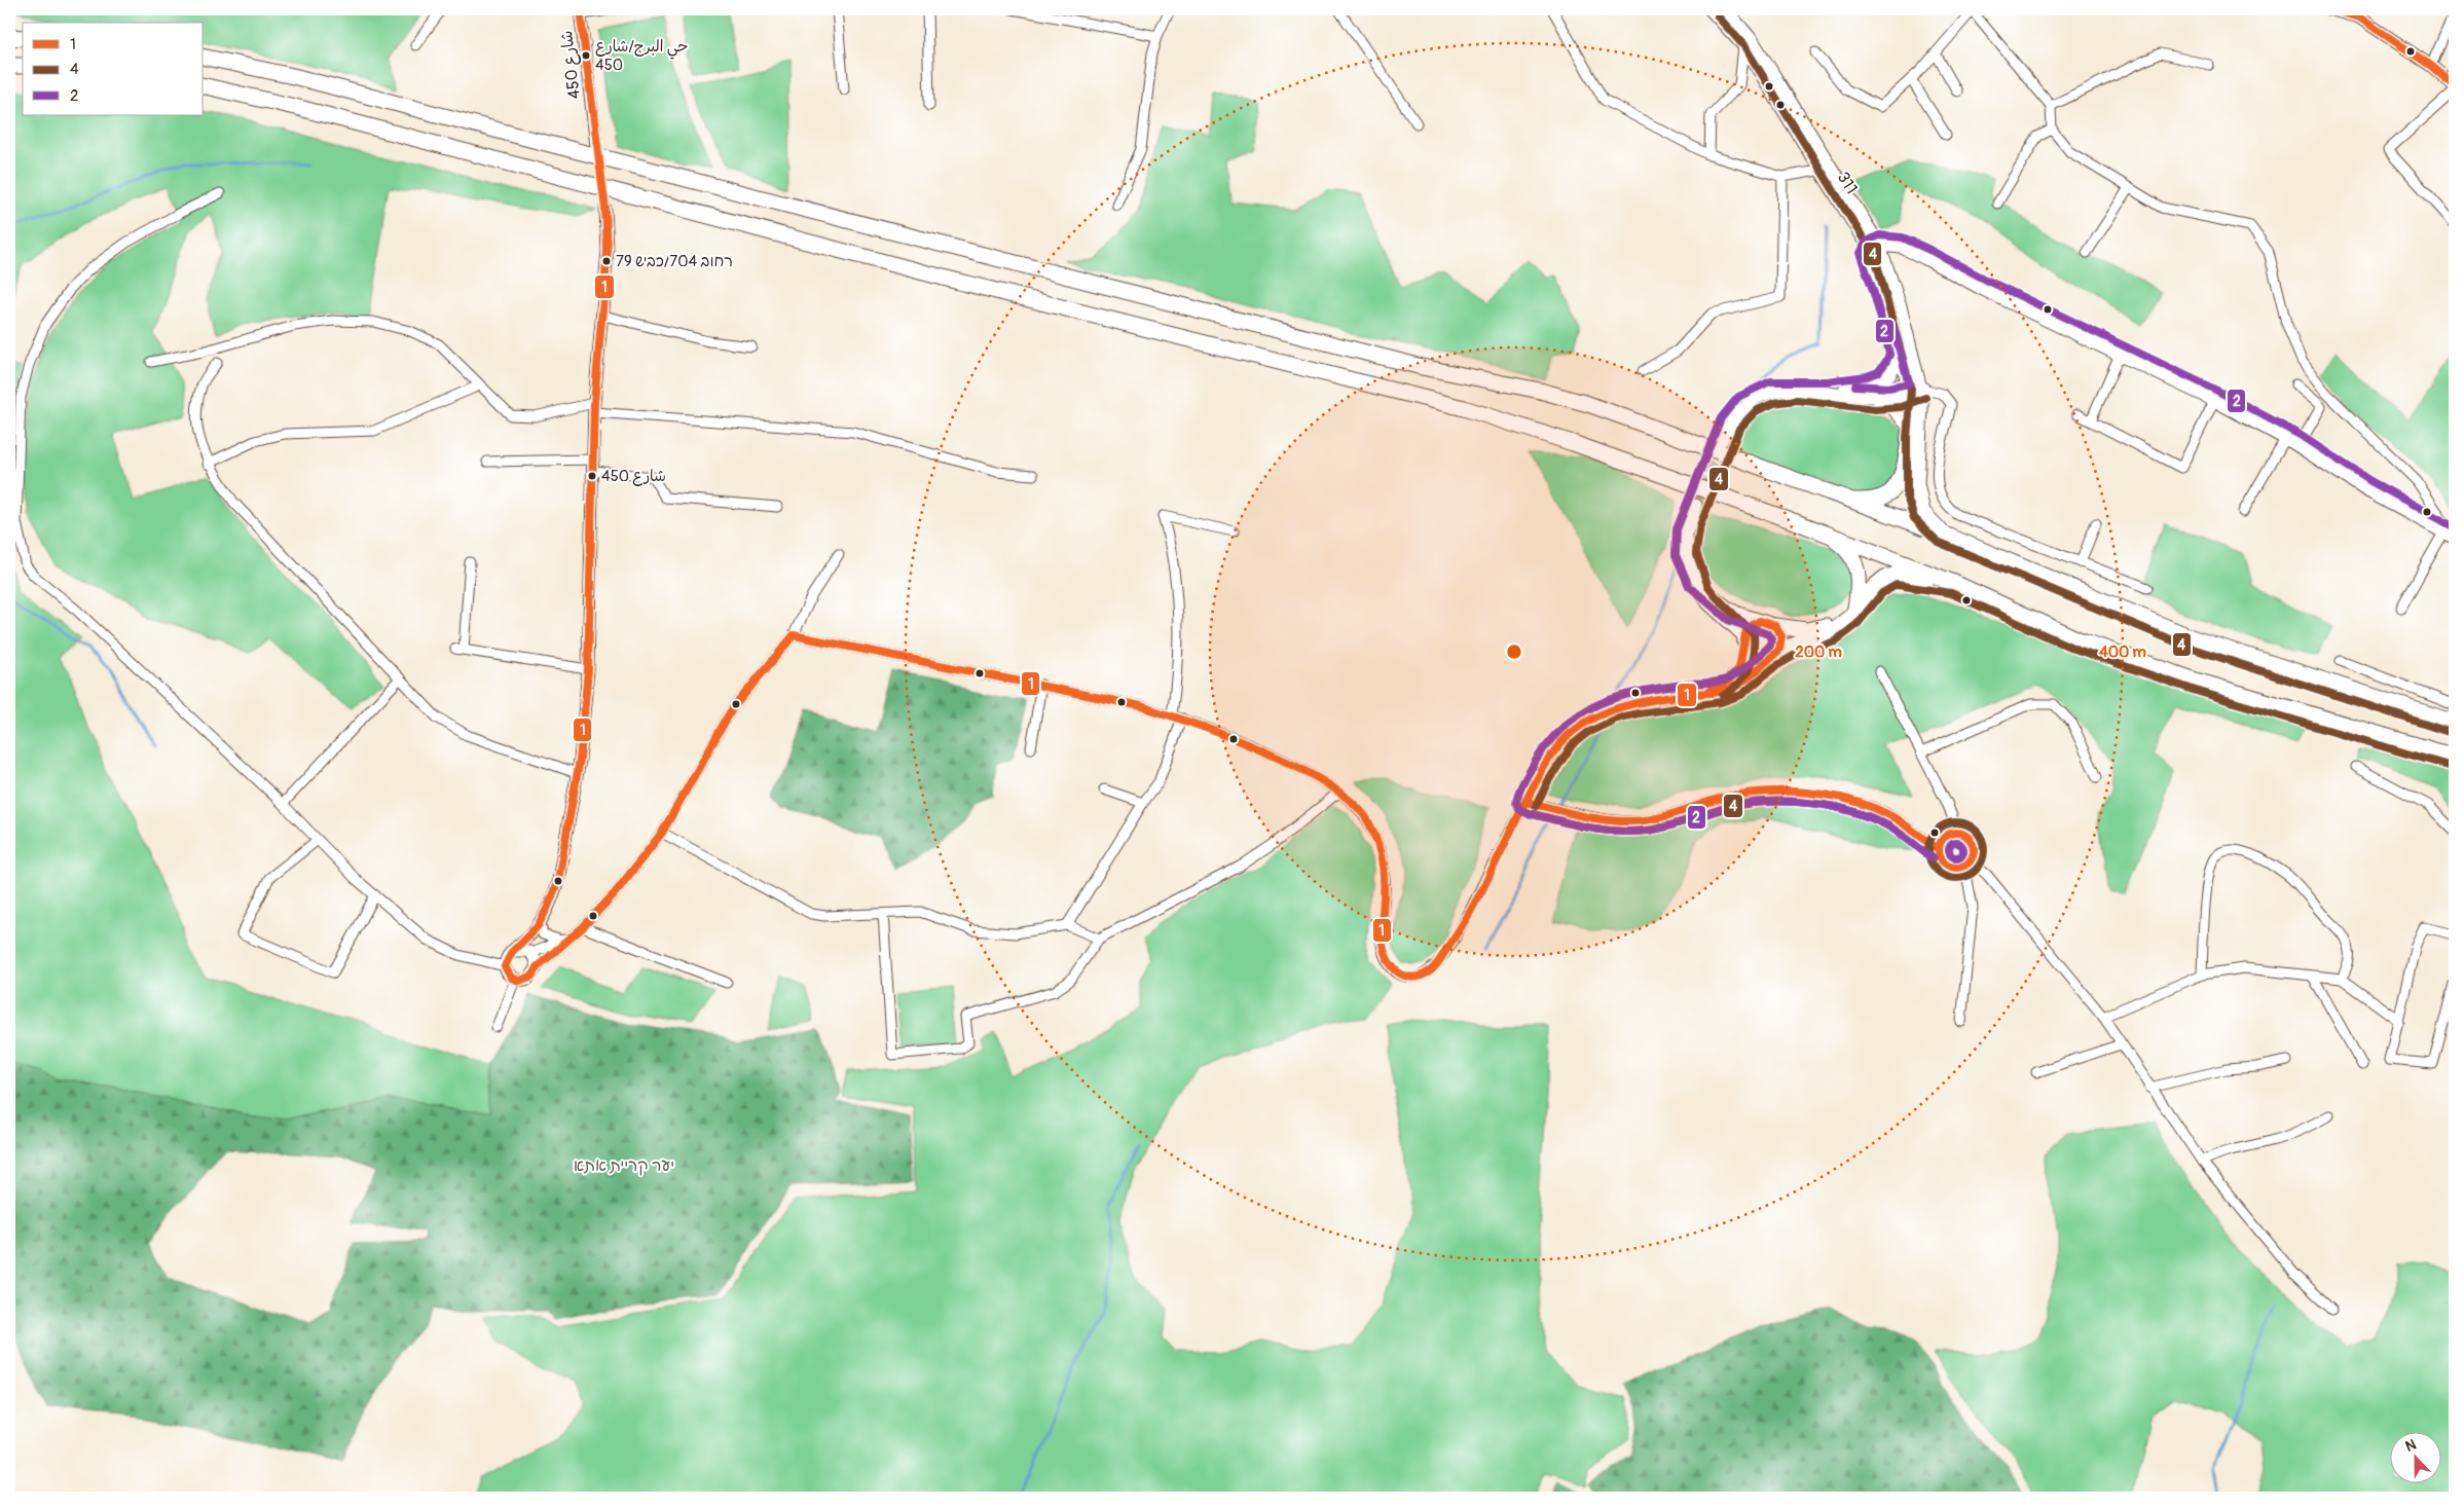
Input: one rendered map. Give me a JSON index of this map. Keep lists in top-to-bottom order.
{
  "streets": {
    "street": ["شارع 450", "311"]
  },
  "parks": ["יער קריית אתא"],
  "places": ["حي البرج/شارع 450", "רחוב 704/כביש 79", "شارع 450"],
  "lines": ["transit line 1", "transit line 4", "transit line 2"],
  "legend": ["1", "4", "2"],
  "north": "top",
  "rings": ["200 m", "400 m"]
}
